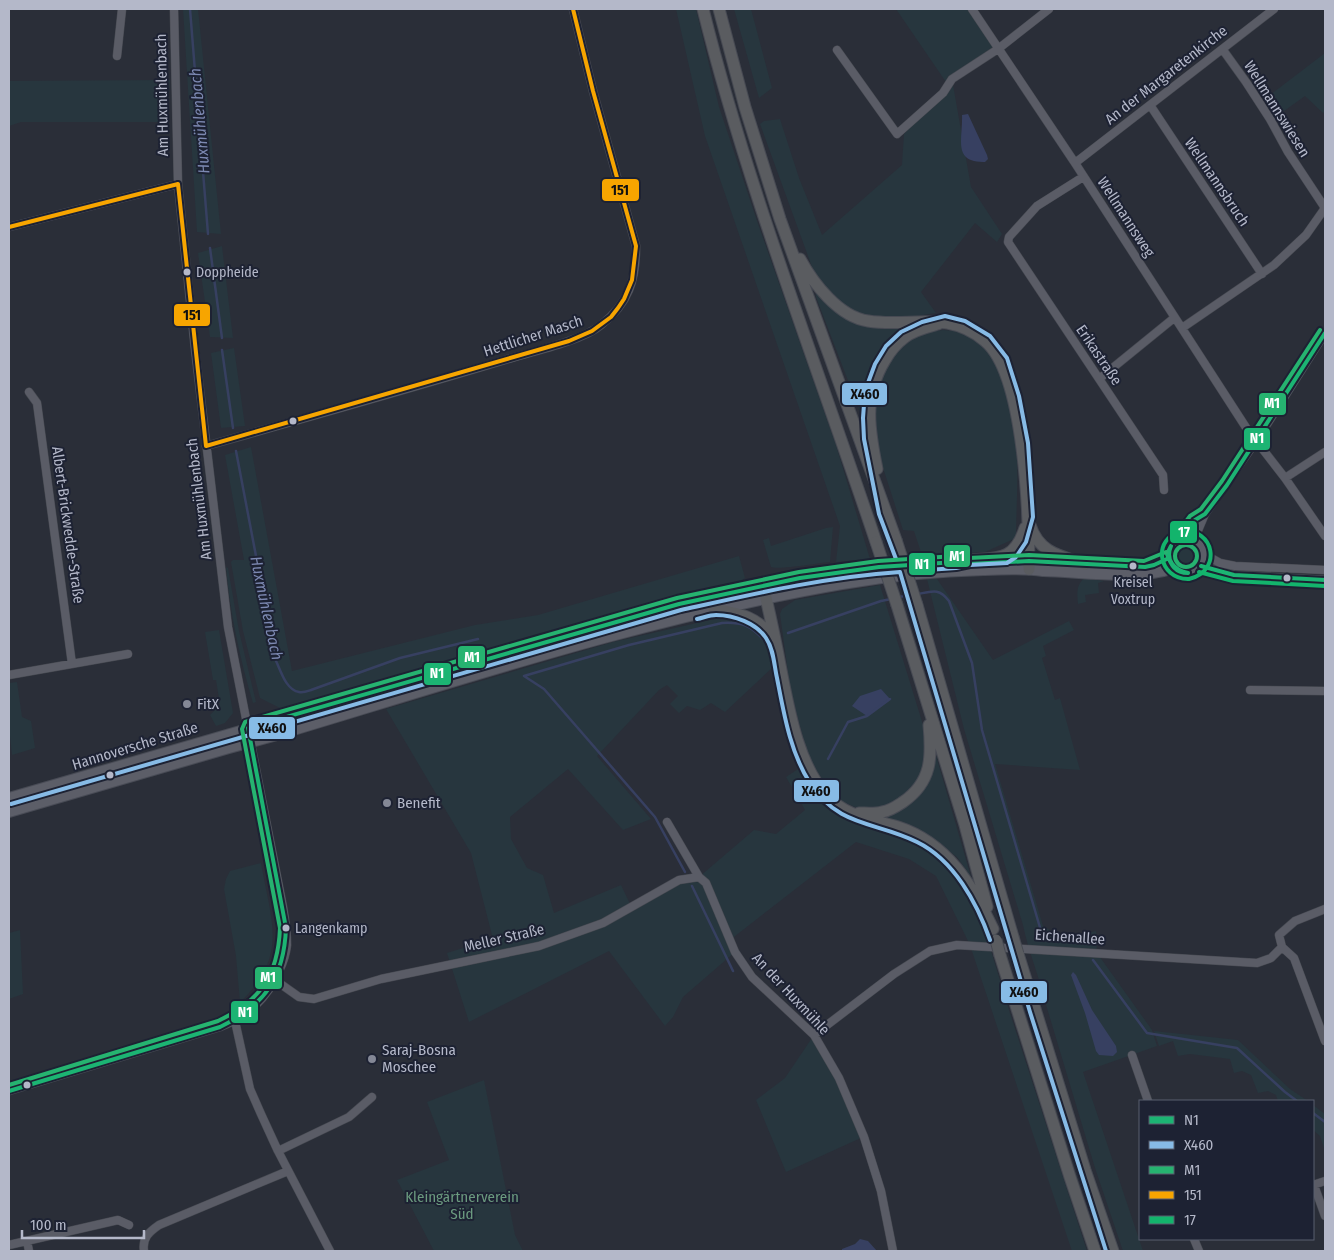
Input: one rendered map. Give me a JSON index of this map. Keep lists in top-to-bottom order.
{
  "streets": {
    "main road": ["Hannoversche Straße"],
    "street": [
      "An der Margaretenkirche",
      "Am Huxmühlenbach",
      "Wellmannswiesen",
      "Wellmannsbruch",
      "Wellmannsweg",
      "Hettlicher Masch",
      "Erikastraße",
      "Albert-Brickwedde-Straße",
      "Eichenallee",
      "Meller Straße",
      "An der Huxmühle"
    ]
  },
  "crossings": [
    ["An der Margaretenkirche", "Wellmannswiesen"],
    ["An der Margaretenkirche", "Wellmannsbruch"],
    ["An der Margaretenkirche", "Wellmannsweg"],
    ["Am Huxmühlenbach", "Hettlicher Masch"],
    ["Am Huxmühlenbach", "Hannoversche Straße"],
    ["Am Huxmühlenbach", "Meller Straße"],
    ["Wellmannswiesen", "Wellmannsbruch"],
    ["Wellmannswiesen", "Wellmannsweg"],
    ["Wellmannsweg", "Erikastraße"],
    ["Eichenallee", "An der Huxmühle"],
    ["Meller Straße", "An der Huxmühle"]
  ],
  "water": ["Huxmühlenbach"],
  "parks": ["Kleingärtnerverein Süd"],
  "places": [
    "Doppheide",
    "Kreisel Voxtrup",
    "FitX",
    "Benefit",
    "Langenkamp",
    "Saraj-Bosna Moschee"
  ],
  "lines": [
    "transit line 151",
    "transit line X460",
    "transit line M1",
    "transit line N1",
    "transit line 17"
  ],
  "legend": [
    "N1",
    "X460",
    "M1",
    "151",
    "17"
  ],
  "scale_bar": "100 m"
}
